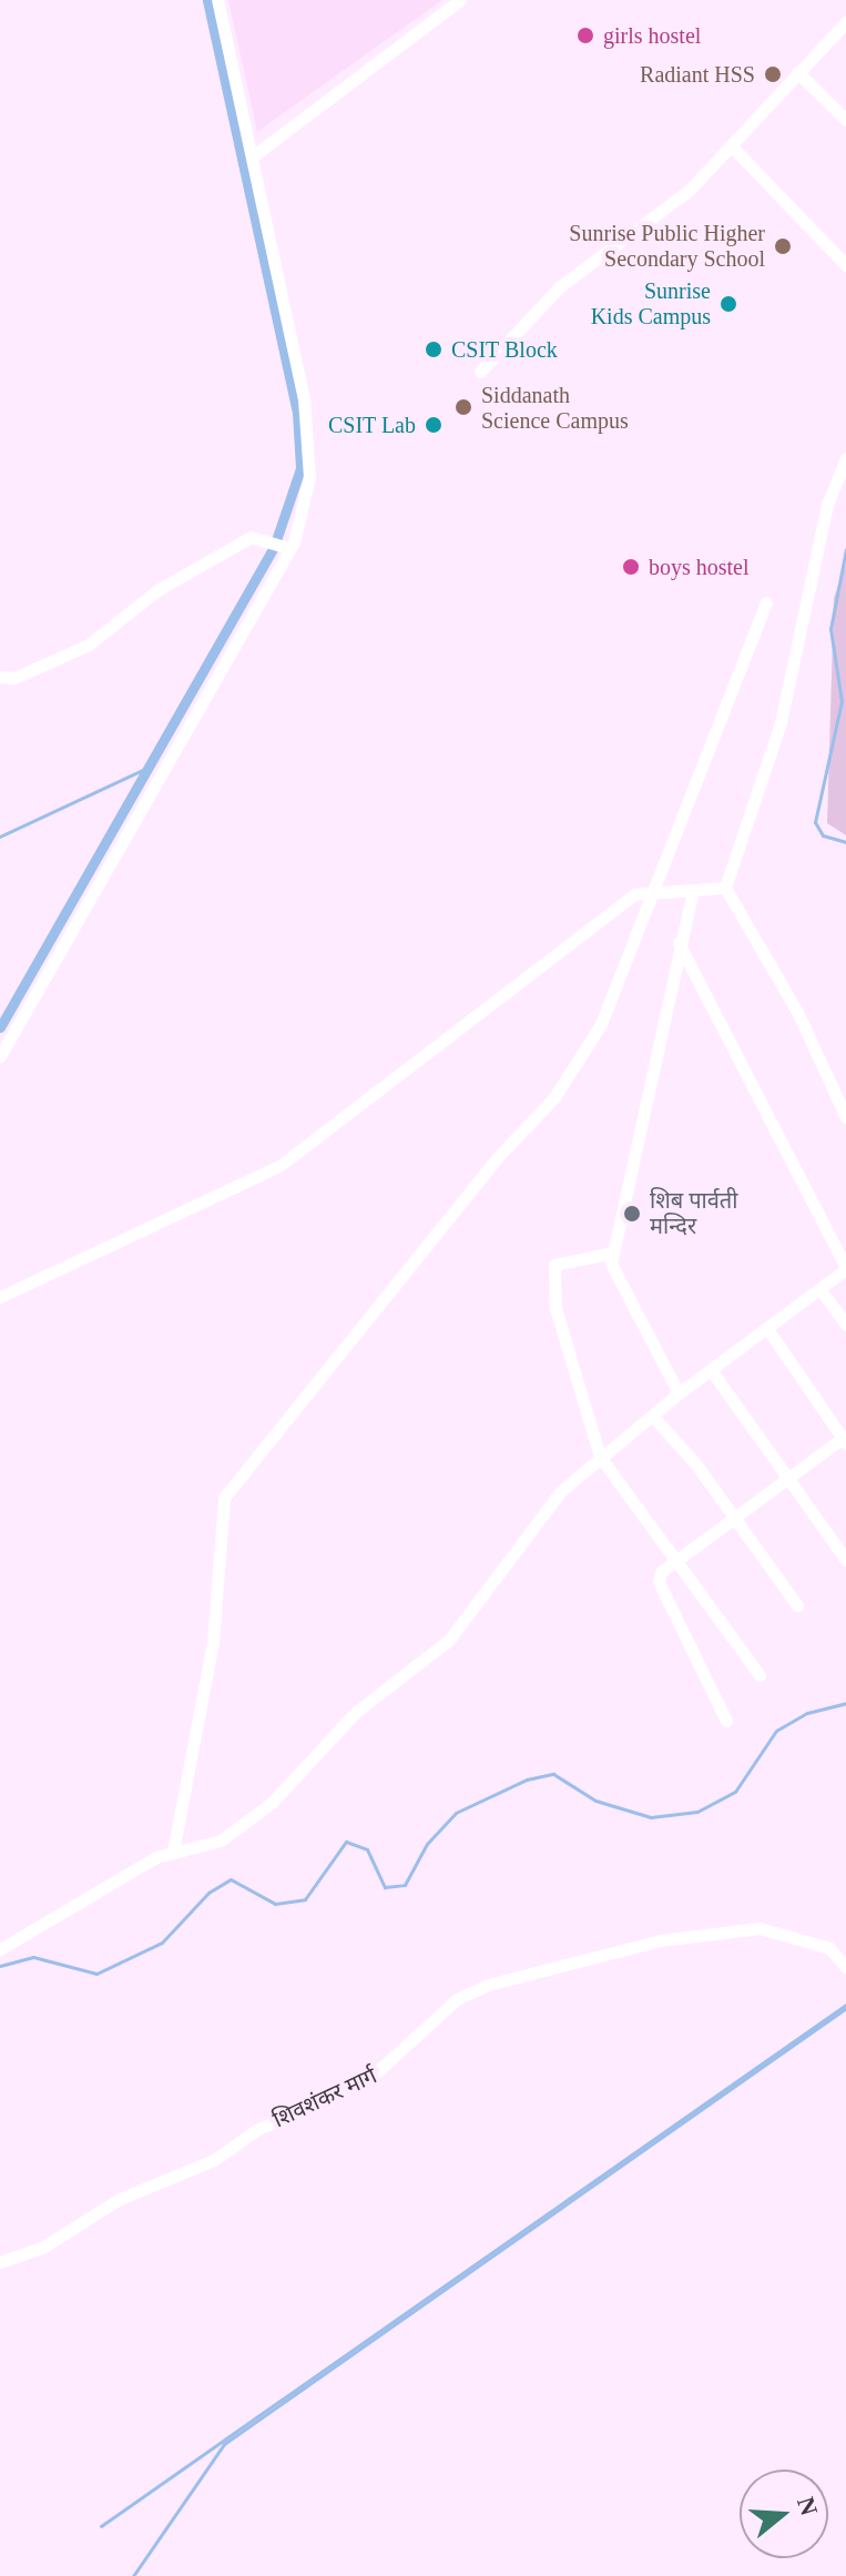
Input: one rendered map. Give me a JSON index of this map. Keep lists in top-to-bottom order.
{
  "streets": {
    "street": ["शिवशंकर मार्ग"]
  },
  "places": [
    "girls hostel",
    "Radiant HSS",
    "Sunrise Public Higher Secondary School",
    "Sunrise Kids Campus",
    "CSIT Block",
    "Siddanath Science Campus",
    "CSIT Lab",
    "boys hostel",
    "शिब पार्वती मन्दिर"
  ],
  "north": "right"
}
